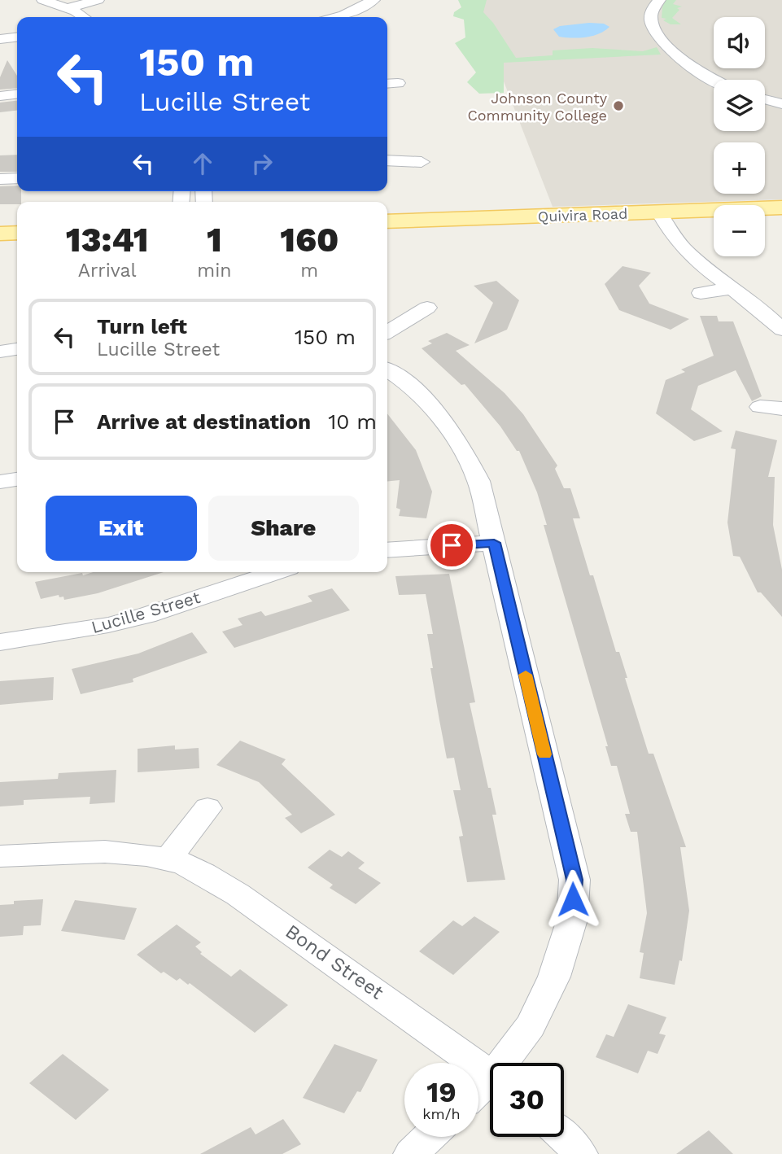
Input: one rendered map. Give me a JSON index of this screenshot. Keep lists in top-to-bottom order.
{
  "streets": {
    "main road": ["Quivira Road"],
    "street": ["Lucille Street", "Bond Street"]
  },
  "places": ["Johnson County Community College"],
  "page": {
    "map_buttons": ["+", "−"],
    "turn": ["150 m", "Lucille Street"],
    "eta": [
      "13:41",
      "Arrival",
      "1",
      "min",
      "160",
      "m"
    ],
    "list": [
      {
        "name": "Turn left",
        "note": "Lucille Street",
        "value": "150 m"
      },
      {
        "name": "Arrive at destination",
        "value": "10 m"
      }
    ],
    "buttons": ["Exit", "Share"],
    "speed": "19 km/h",
    "limit": "30"
  }
}
